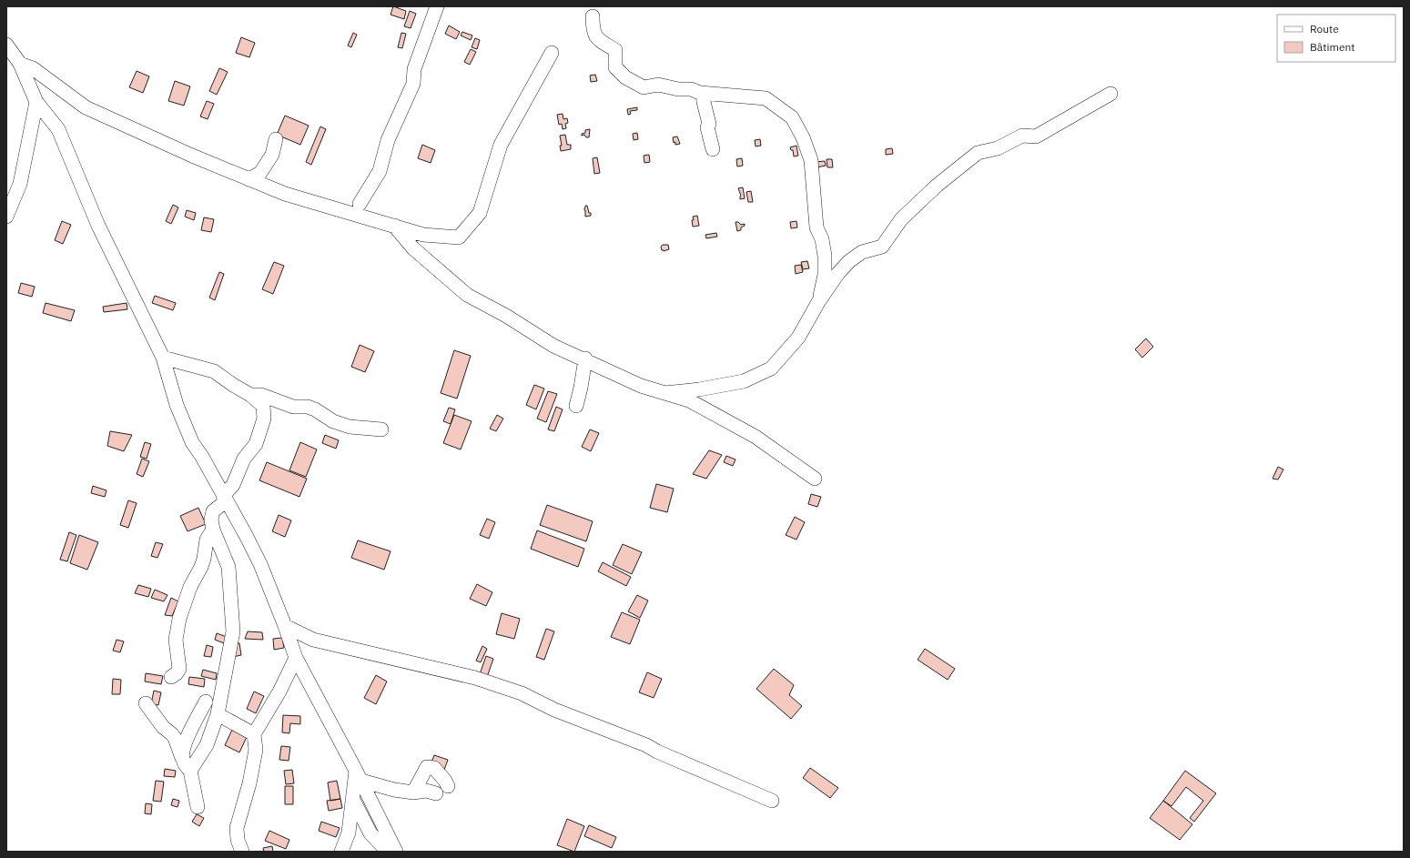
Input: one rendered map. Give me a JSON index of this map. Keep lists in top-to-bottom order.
{
  "legend": ["Route", "Bâtiment"]
}
